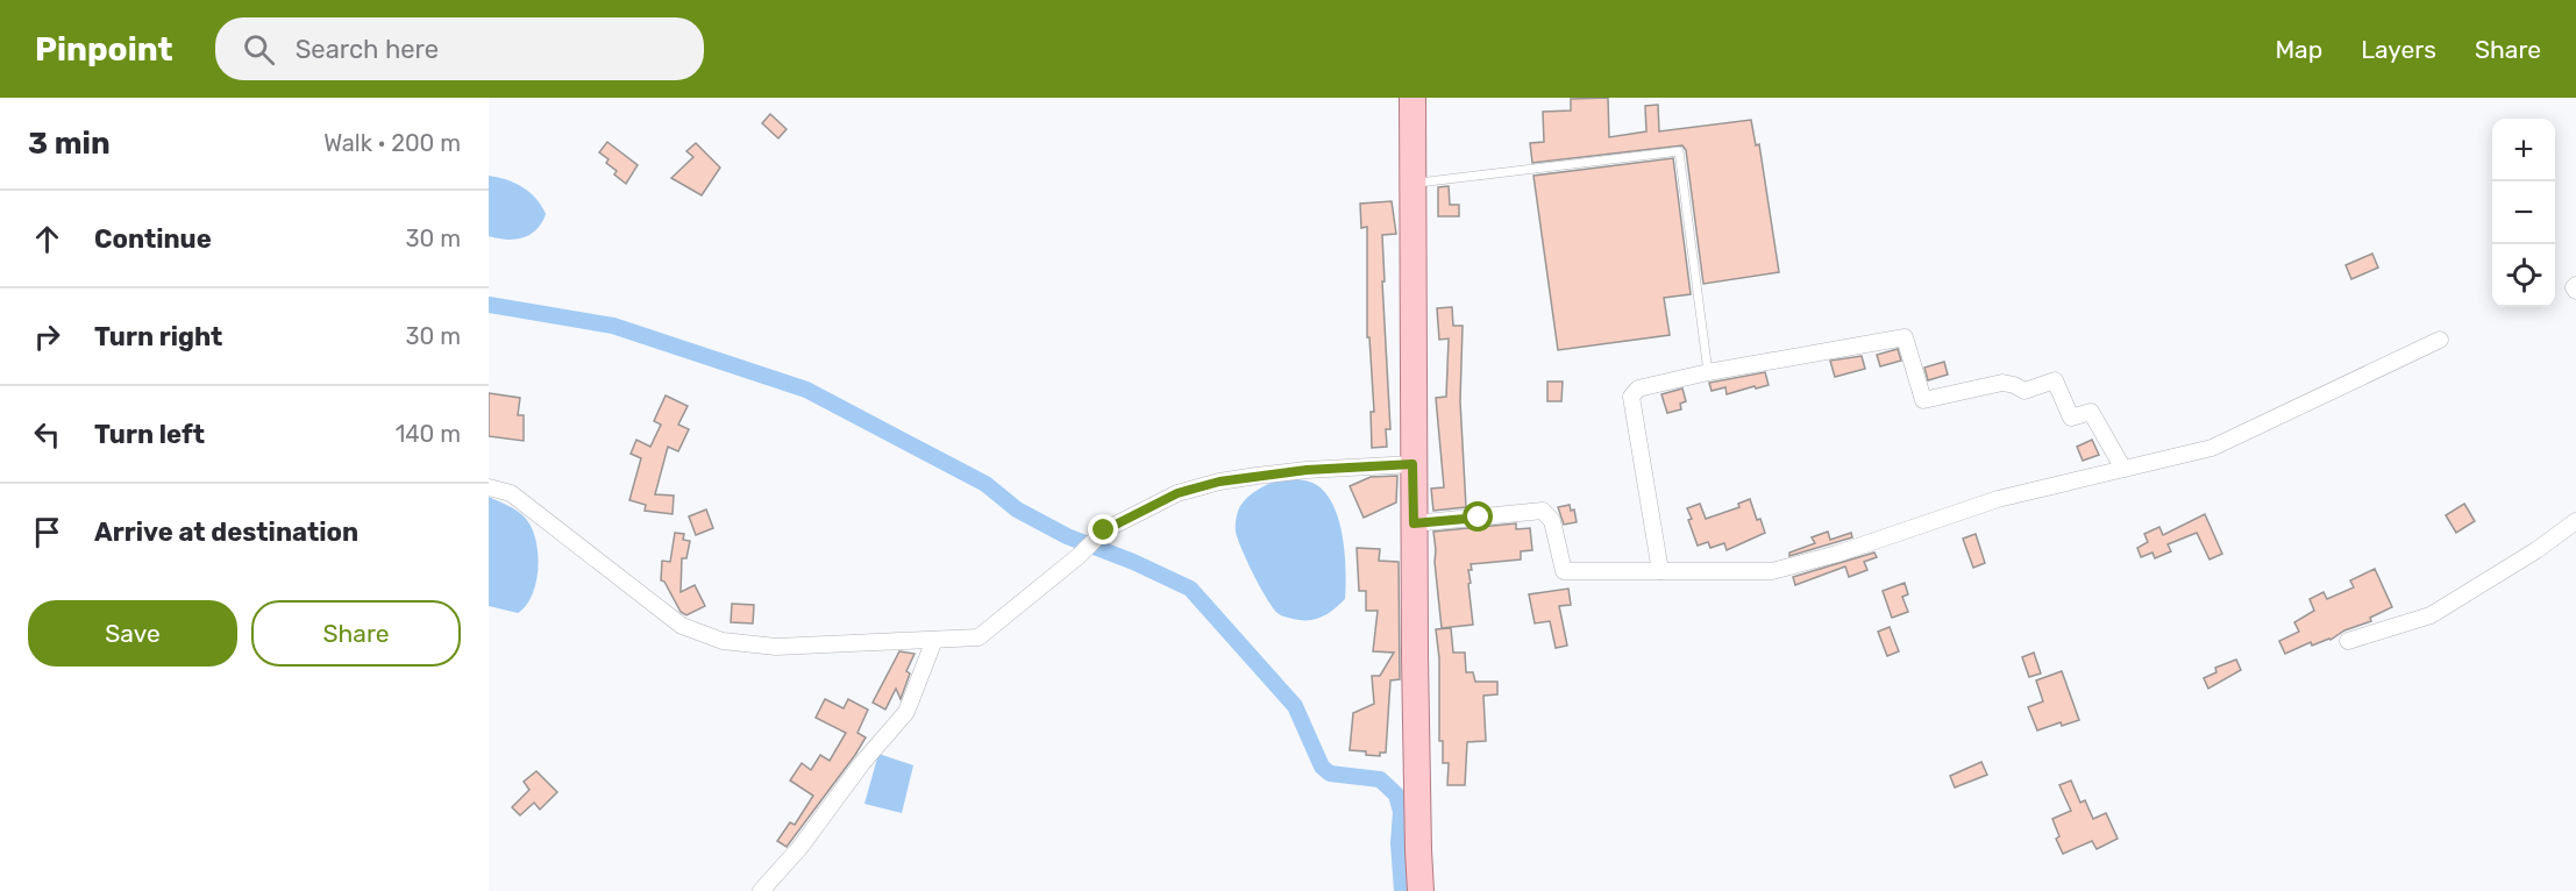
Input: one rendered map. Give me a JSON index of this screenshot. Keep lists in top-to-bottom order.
{
  "page": {
    "header": "Pinpoint",
    "search": "Search here",
    "nav": ["Map", "Layers", "Share"],
    "heading": ["3 min", "Walk · 200 m"],
    "map_buttons": ["+", "−"],
    "list": [
      ["Continue", "30 m"],
      ["Turn right", "30 m"],
      ["Turn left", "140 m"],
      "Arrive at destination"
    ],
    "buttons": ["Save", "Share"]
  }
}
